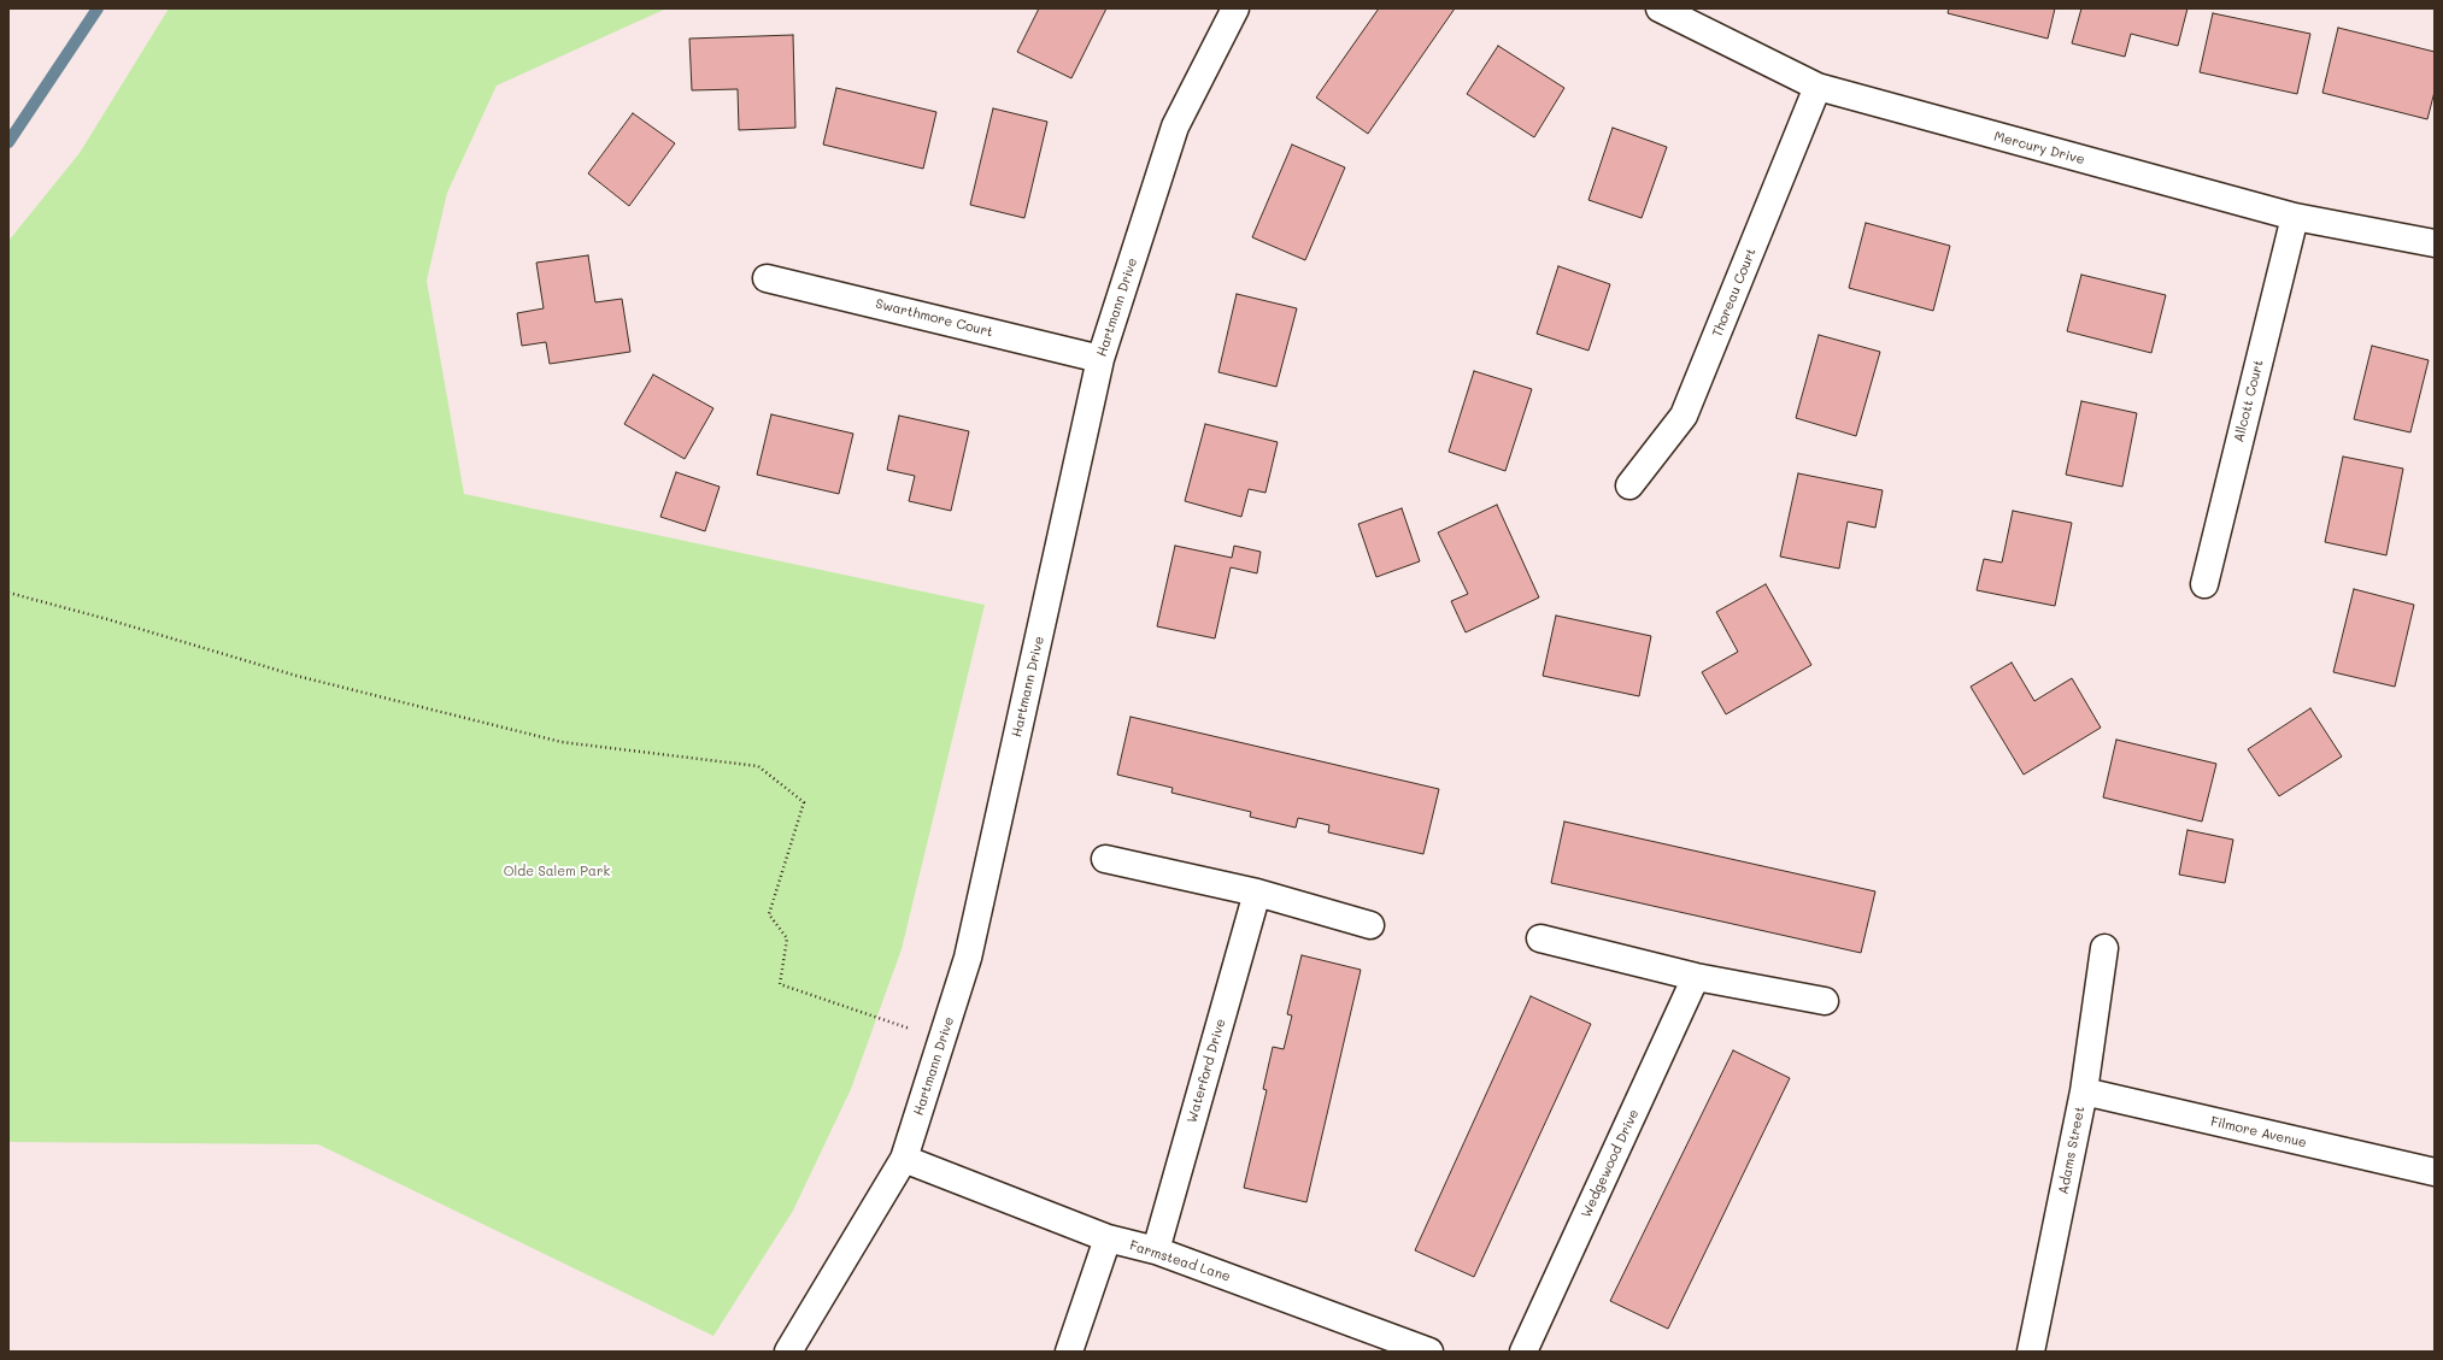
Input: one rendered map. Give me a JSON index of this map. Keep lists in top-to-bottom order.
{
  "streets": {
    "street": [
      "Mercury Drive",
      "Thoreau Court",
      "Hartmann Drive",
      "Swarthmore Court",
      "Allcott Court",
      "Waterford Drive",
      "Filmore Avenue",
      "Adams Street",
      "Wedgewood Drive",
      "Farmstead Lane"
    ]
  },
  "crossings": [
    ["Mercury Drive", "Thoreau Court"],
    ["Mercury Drive", "Allcott Court"],
    ["Hartmann Drive", "Swarthmore Court"],
    ["Hartmann Drive", "Farmstead Lane"],
    ["Waterford Drive", "Farmstead Lane"],
    ["Filmore Avenue", "Adams Street"]
  ],
  "parks": ["Olde Salem Park"]
}
